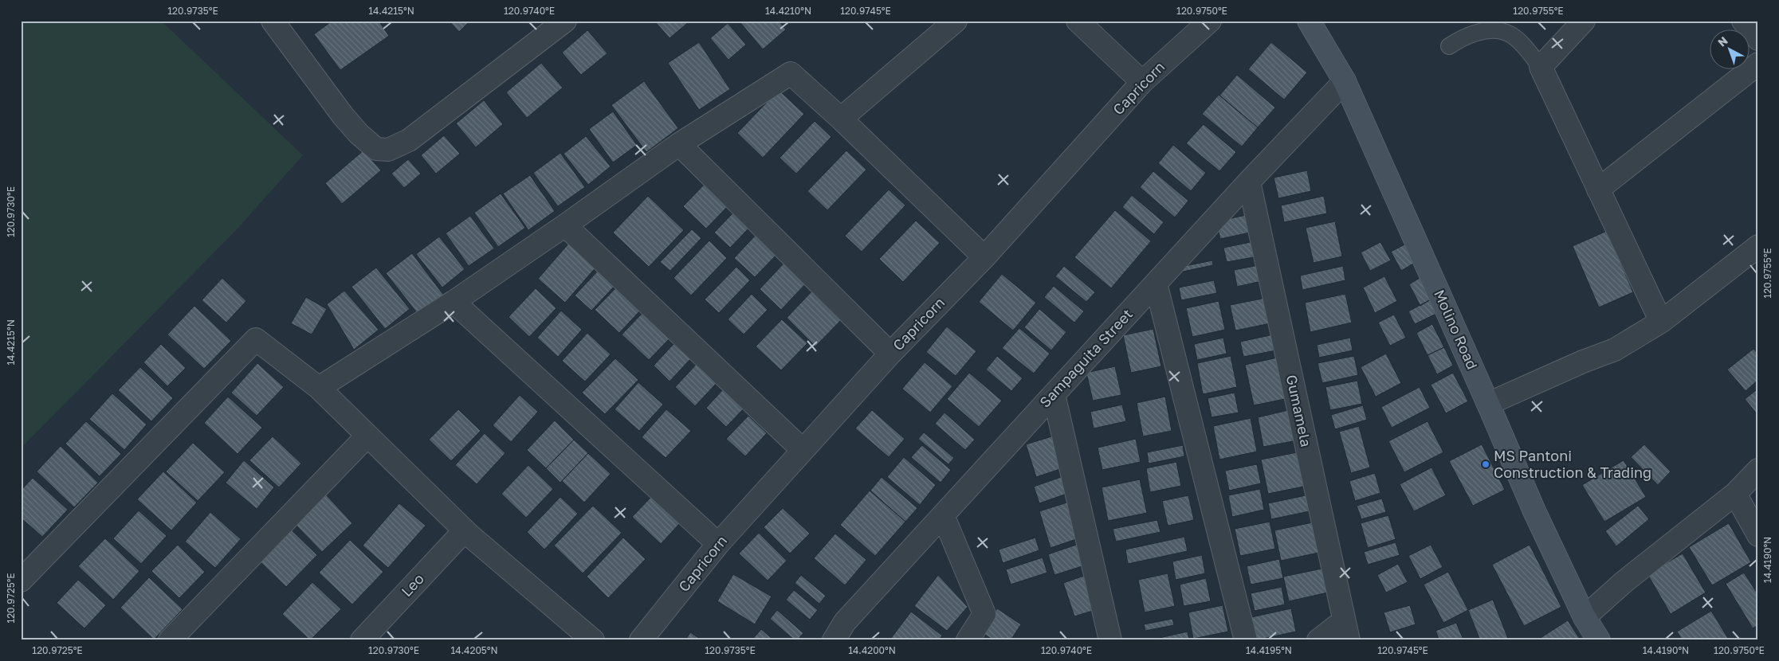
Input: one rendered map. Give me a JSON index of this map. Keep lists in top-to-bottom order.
{
  "streets": {
    "main road": ["Molino Road"],
    "street": [
      "Capricorn",
      "Sampaguita Street",
      "Gumamela",
      "Leo"
    ]
  },
  "crossings": [
    ["Molino Road", "Sampaguita Street"],
    ["Sampaguita Street", "Gumamela"]
  ],
  "places": ["MS Pantoni Construction & Trading"],
  "north": "top left",
  "coordinates": [
    "120.9735°E",
    "14.4215°N",
    "120.9740°E",
    "14.4210°N",
    "120.9745°E",
    "120.9750°E",
    "120.9755°E",
    "120.9730°E",
    "14.4190°N",
    "120.9725°E",
    "14.4205°N",
    "14.4200°N",
    "14.4195°N"
  ]
}
